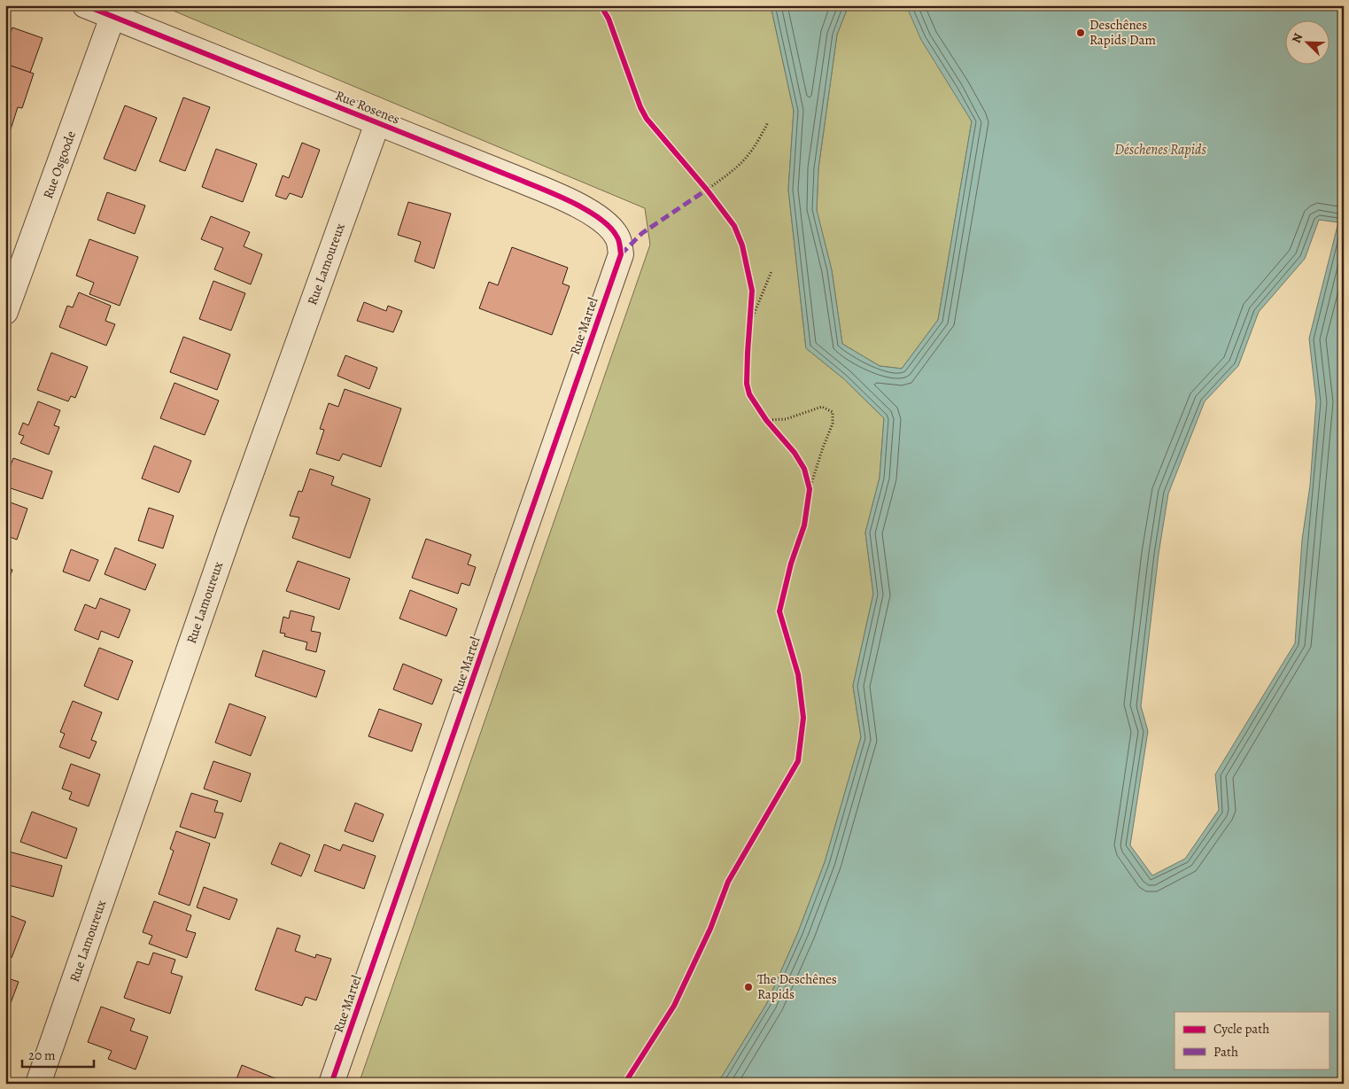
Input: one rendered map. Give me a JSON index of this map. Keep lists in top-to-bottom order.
{
  "streets": {
    "street": [
      "Rue Rosenes",
      "Rue Osgoode",
      "Rue Lamoureux",
      "Rue Martel"
    ]
  },
  "crossings": [
    ["Rue Rosenes", "Rue Osgoode"],
    ["Rue Rosenes", "Rue Lamoureux"],
    ["Rue Rosenes", "Rue Martel"]
  ],
  "water": ["Déschenes Rapids"],
  "places": ["Deschênes Rapids Dam", "The Deschênes Rapids"],
  "legend": ["Cycle path", "Path"],
  "scale_bar": "20 m",
  "north": "top left"
}
